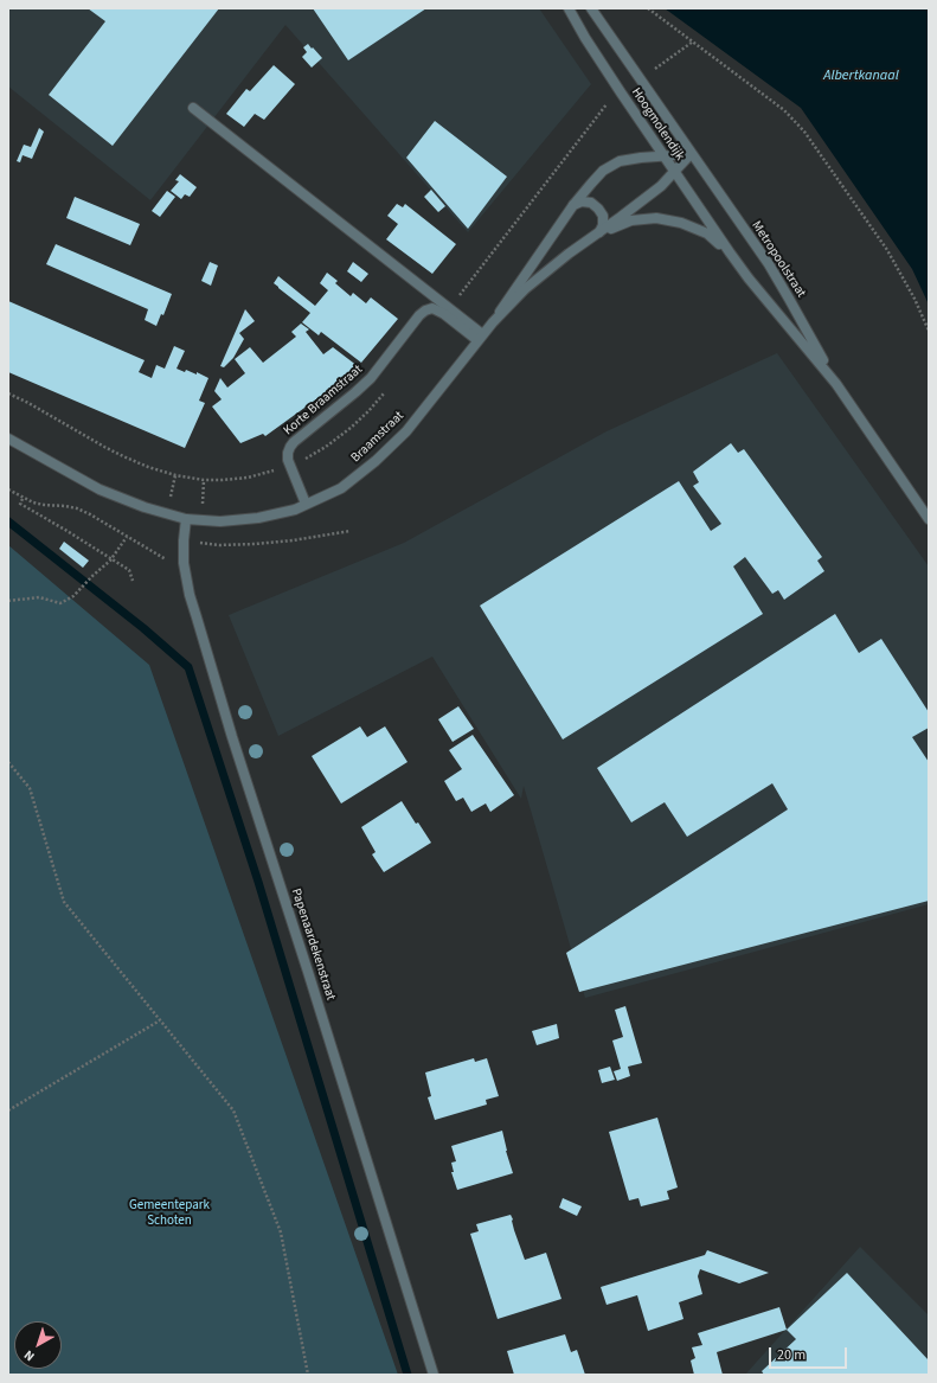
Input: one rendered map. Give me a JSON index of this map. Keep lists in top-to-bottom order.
{
  "streets": {
    "street": [
      "Hoogmolendijk",
      "Metropoolstraat",
      "Korte Braamstraat",
      "Braamstraat",
      "Papenaardekenstraat"
    ]
  },
  "crossings": [
    ["Hoogmolendijk", "Metropoolstraat"],
    ["Hoogmolendijk", "Braamstraat"],
    ["Metropoolstraat", "Braamstraat"],
    ["Korte Braamstraat", "Braamstraat"],
    ["Braamstraat", "Papenaardekenstraat"]
  ],
  "water": ["Albertkanaal"],
  "parks": ["Gemeentepark Schoten"],
  "scale_bar": "20 m",
  "north": "bottom left"
}
